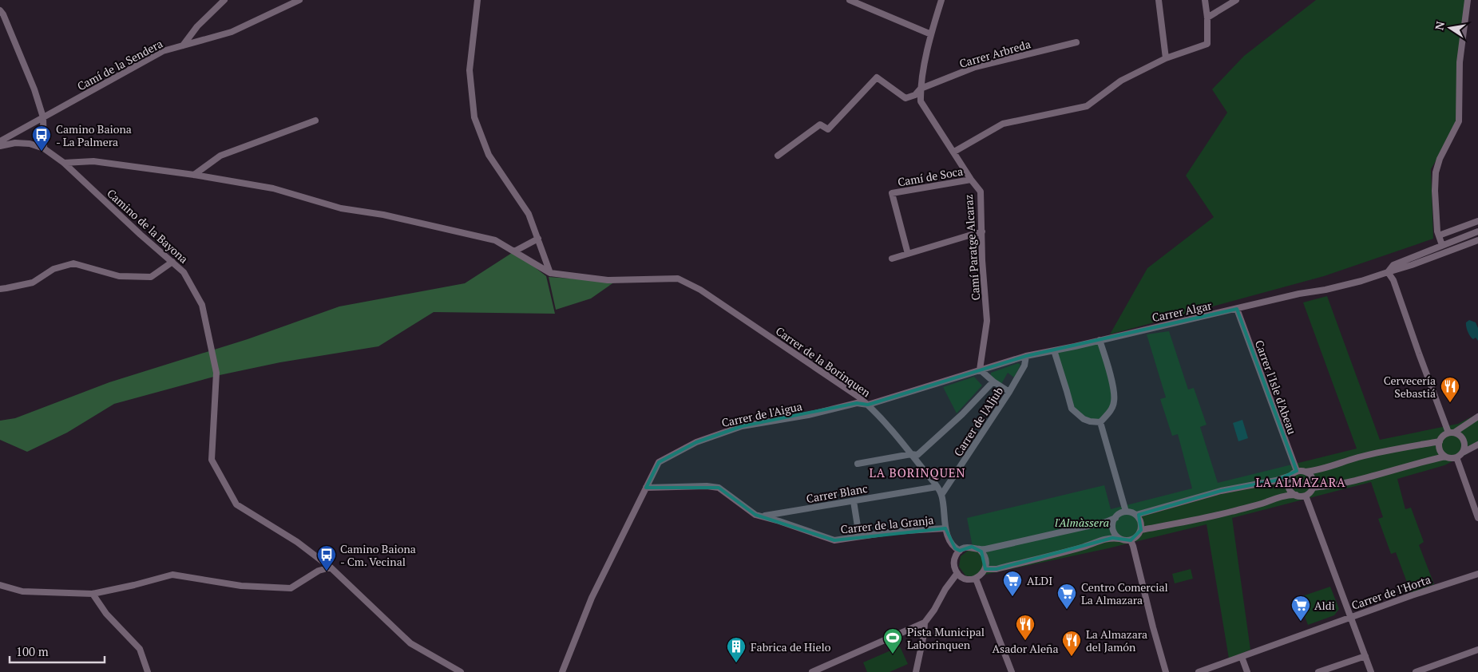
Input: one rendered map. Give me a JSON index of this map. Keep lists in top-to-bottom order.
{
  "streets": {
    "street": [
      "Carrer Arbreda",
      "Camí de la Sendera",
      "Camí de Soca",
      "Camino de la Bayona",
      "Camí Paratge Alcaraz",
      "Carrer Algar",
      "Carrer de la Borinquen",
      "Carrer l'Isle d'Abeau",
      "Carrer de l'Aigua",
      "Carrer de l'Aljub",
      "Carrer Blanc",
      "Carrer de la Granja",
      "Carrer de l'Horta"
    ]
  },
  "crossings": [
    ["Carrer Arbreda", "Camí Paratge Alcaraz"],
    ["Camí de Soca", "Camí Paratge Alcaraz"],
    ["Camí Paratge Alcaraz", "Carrer Algar"],
    ["Camí Paratge Alcaraz", "Carrer de l'Aigua"],
    ["Carrer Algar", "Carrer l'Isle d'Abeau"],
    ["Carrer Algar", "Carrer de l'Aigua"],
    ["Carrer Algar", "Carrer de l'Aljub"],
    ["Carrer de la Borinquen", "Carrer de l'Aigua"],
    ["Carrer de la Borinquen", "Carrer de l'Aljub"],
    ["Carrer de la Borinquen", "Carrer Blanc"],
    ["Carrer de la Borinquen", "Carrer de la Granja"],
    ["Carrer de l'Aigua", "Carrer de la Granja"],
    ["Carrer Blanc", "Carrer de la Granja"]
  ],
  "districts": ["LA BORINQUEN", "LA ALMAZARA"],
  "parks": ["l'Almàssera"],
  "places": {
    "bus stop": ["Camino Baiona - La Palmera", "Camino Baiona - Cm. Vecinal"],
    "restaurant": ["Cervecería Sebastiá", "Asador Aleña", "La Almazara del Jamón"],
    "supermarket": ["ALDI", "Centro Comercial La Almazara", "Aldi"],
    "sports": ["Pista Municipal Laborinquen"],
    "building": ["Fabrica de Hielo"]
  },
  "scale_bar": "100 m",
  "north": "left"
}
